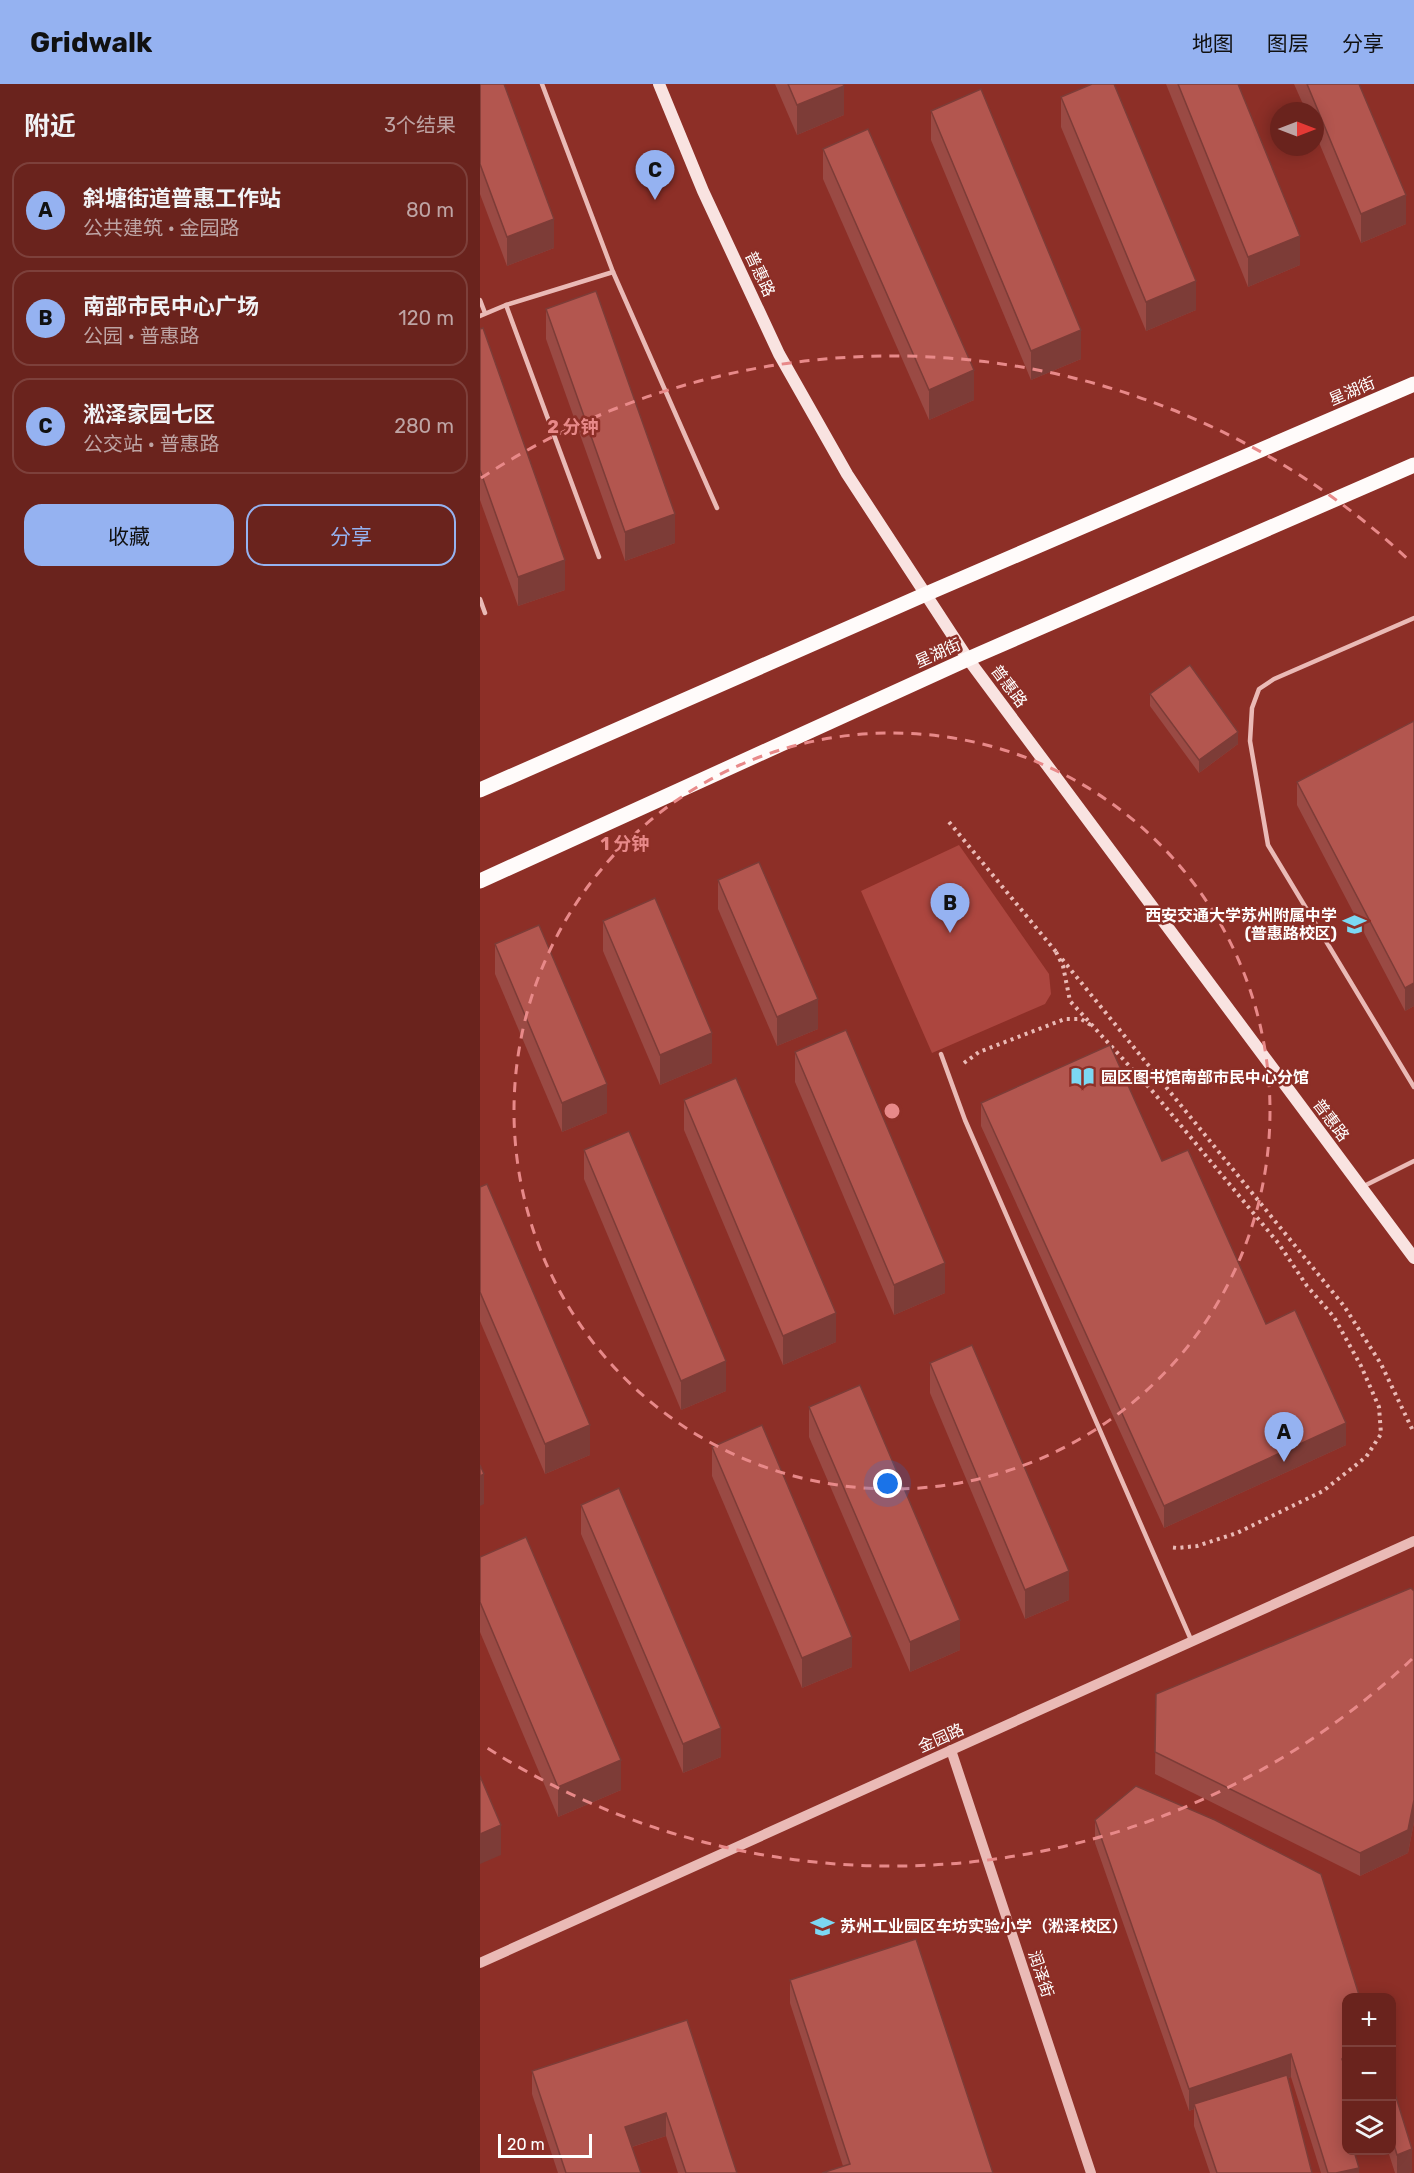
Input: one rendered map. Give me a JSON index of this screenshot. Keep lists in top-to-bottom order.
{
  "streets": {
    "main road": ["普惠路", "星湖街"],
    "street": ["金园路", "润泽街"]
  },
  "crossings": [
    ["普惠路", "星湖街"],
    ["金园路", "润泽街"]
  ],
  "places": {
    "school or university": ["西安交通大学苏州附属中学 (普惠路校区)", "苏州工业园区车坊实验小学（淞泽校区）"],
    "library": ["园区图书馆南部市民中心分馆"]
  },
  "scale_bar": "20 m",
  "north": "right",
  "page": {
    "header": "Gridwalk",
    "nav": ["地图", "图层", "分享"],
    "heading": ["附近", "3个结果"],
    "pins": ["C", "B", "A"],
    "list": [
      {
        "mark": "A",
        "name": "斜塘街道普惠工作站",
        "note": "公共建筑 · 金园路",
        "value": "80 m"
      },
      {
        "mark": "B",
        "name": "南部市民中心广场",
        "note": "公园 · 普惠路",
        "value": "120 m"
      },
      {
        "mark": "C",
        "name": "淞泽家园七区",
        "note": "公交站 · 普惠路",
        "value": "280 m"
      }
    ],
    "buttons": ["收藏", "分享"],
    "map_buttons": ["+", "−"],
    "scale": "20 m"
  },
  "rings": ["2 分钟", "1 分钟"]
}
